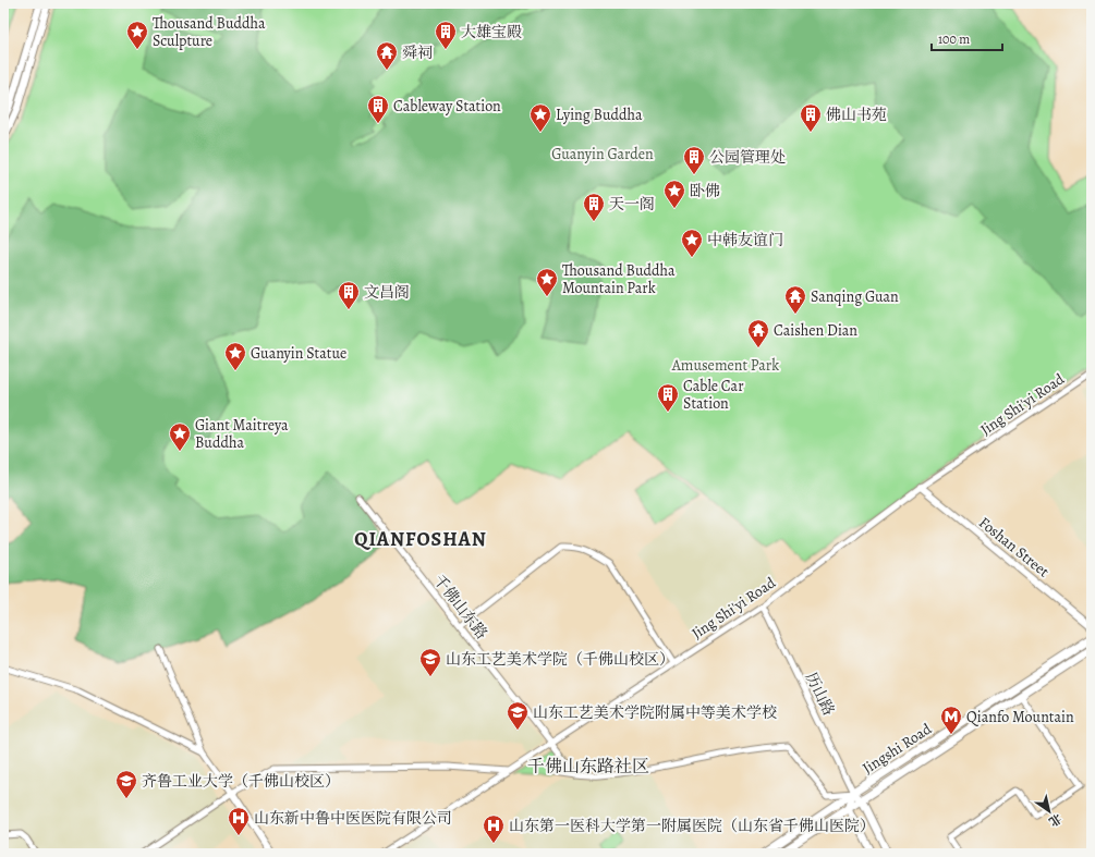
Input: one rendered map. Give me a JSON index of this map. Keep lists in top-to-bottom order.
{
  "streets": {
    "highway": ["Jingshi Road"],
    "main road": ["Foshan Street"],
    "street": ["Jing Shi'yi Road", "千佛山东路", "历山路"]
  },
  "crossings": [
    ["Jing Shi'yi Road", "Foshan Street"],
    ["Jing Shi'yi Road", "千佛山东路"],
    ["Jing Shi'yi Road", "历山路"],
    ["历山路", "Jingshi Road"]
  ],
  "districts": ["QIANFOSHAN", "千佛山东路社区"],
  "parks": ["Guanyin Garden", "Amusement Park"],
  "places": {
    "place": [
      "Thousand Buddha Sculpture",
      "Lying Buddha",
      "卧佛",
      "中韩友谊门",
      "Thousand Buddha Mountain Park",
      "Guanyin Statue",
      "Giant Maitreya Buddha"
    ],
    "building": [
      "大雄宝殿",
      "Cableway Station",
      "佛山书苑",
      "公园管理处",
      "天一阁",
      "文昌阁",
      "Cable Car Station"
    ],
    "temple": ["舜祠", "Sanqing Guan", "Caishen Dian"],
    "school or university": ["山东工艺美术学院（千佛山校区）", "山东工艺美术学院附属中等美术学校", "齐鲁工业大学（千佛山校区）"],
    "metro station": ["Qianfo Mountain"],
    "hospital": ["山东新中鲁中医医院有限公司", "山东第一医科大学第一附属医院（山东省千佛山医院）"]
  },
  "scale_bar": "100 m",
  "north": "bottom right"
}
